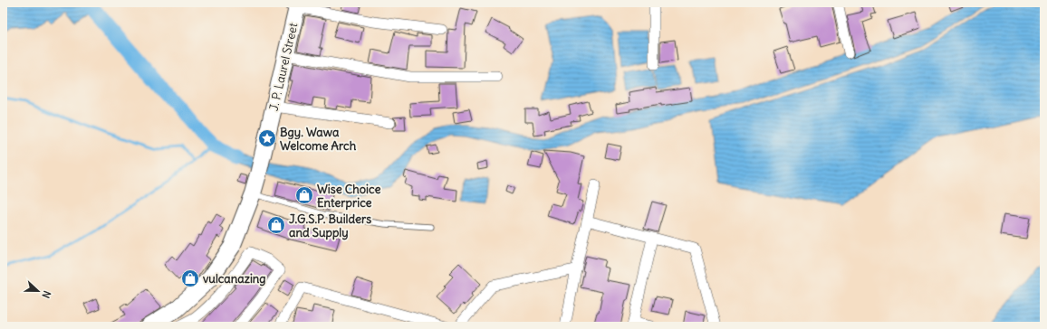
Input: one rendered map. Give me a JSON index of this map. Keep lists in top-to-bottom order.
{
  "streets": {
    "main road": ["J. P. Laurel Street"]
  },
  "places": {
    "place": ["Bgy. Wawa Welcome Arch"],
    "shop": ["Wise Choice Enterprice", "J.G.S.P. Builders and Supply", "vulcanazing"]
  },
  "north": "right"
}
